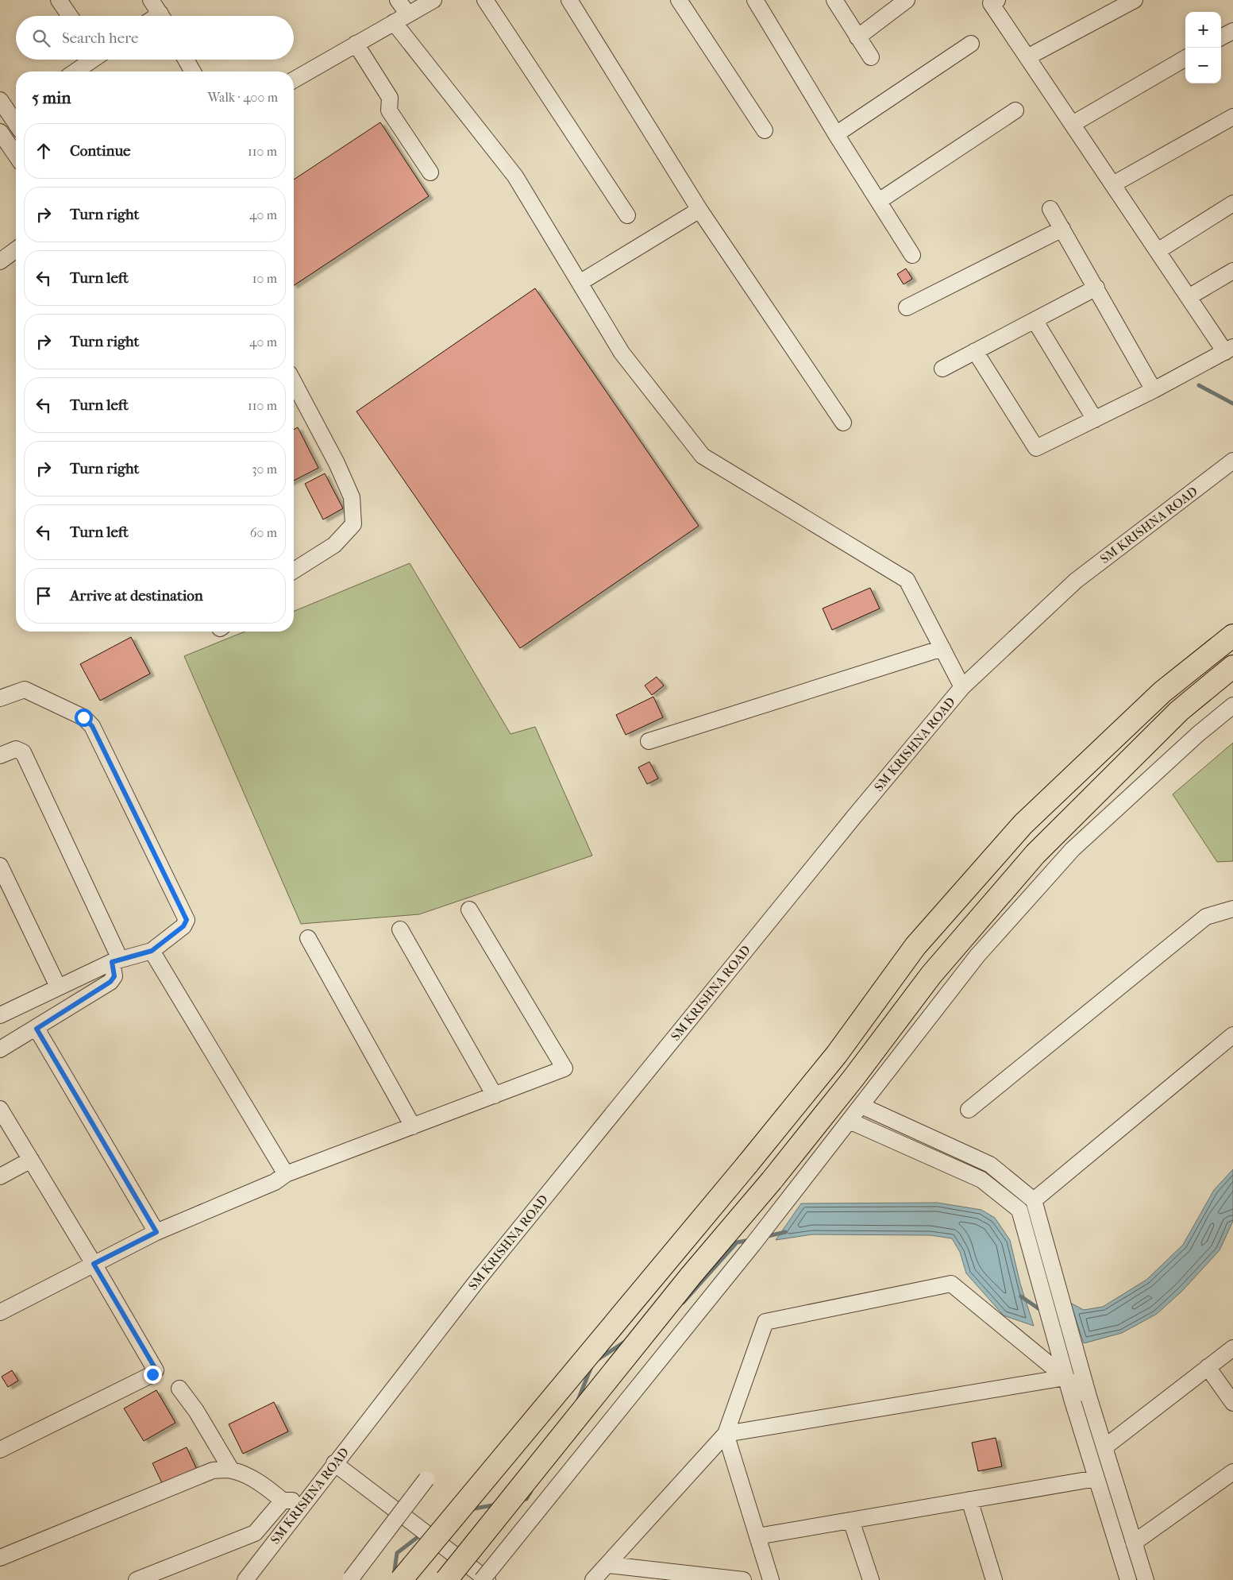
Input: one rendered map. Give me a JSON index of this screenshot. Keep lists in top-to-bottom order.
{
  "streets": {
    "street": ["SM KRISHNA ROAD"]
  },
  "page": {
    "map_buttons": ["+", "−"],
    "search": "Search here",
    "heading": ["5 min", "Walk · 400 m"],
    "list": [
      ["Continue", "110 m"],
      ["Turn right", "40 m"],
      ["Turn left", "10 m"],
      ["Turn right", "40 m"],
      ["Turn left", "110 m"],
      ["Turn right", "30 m"],
      ["Turn left", "60 m"],
      "Arrive at destination"
    ]
  }
}
